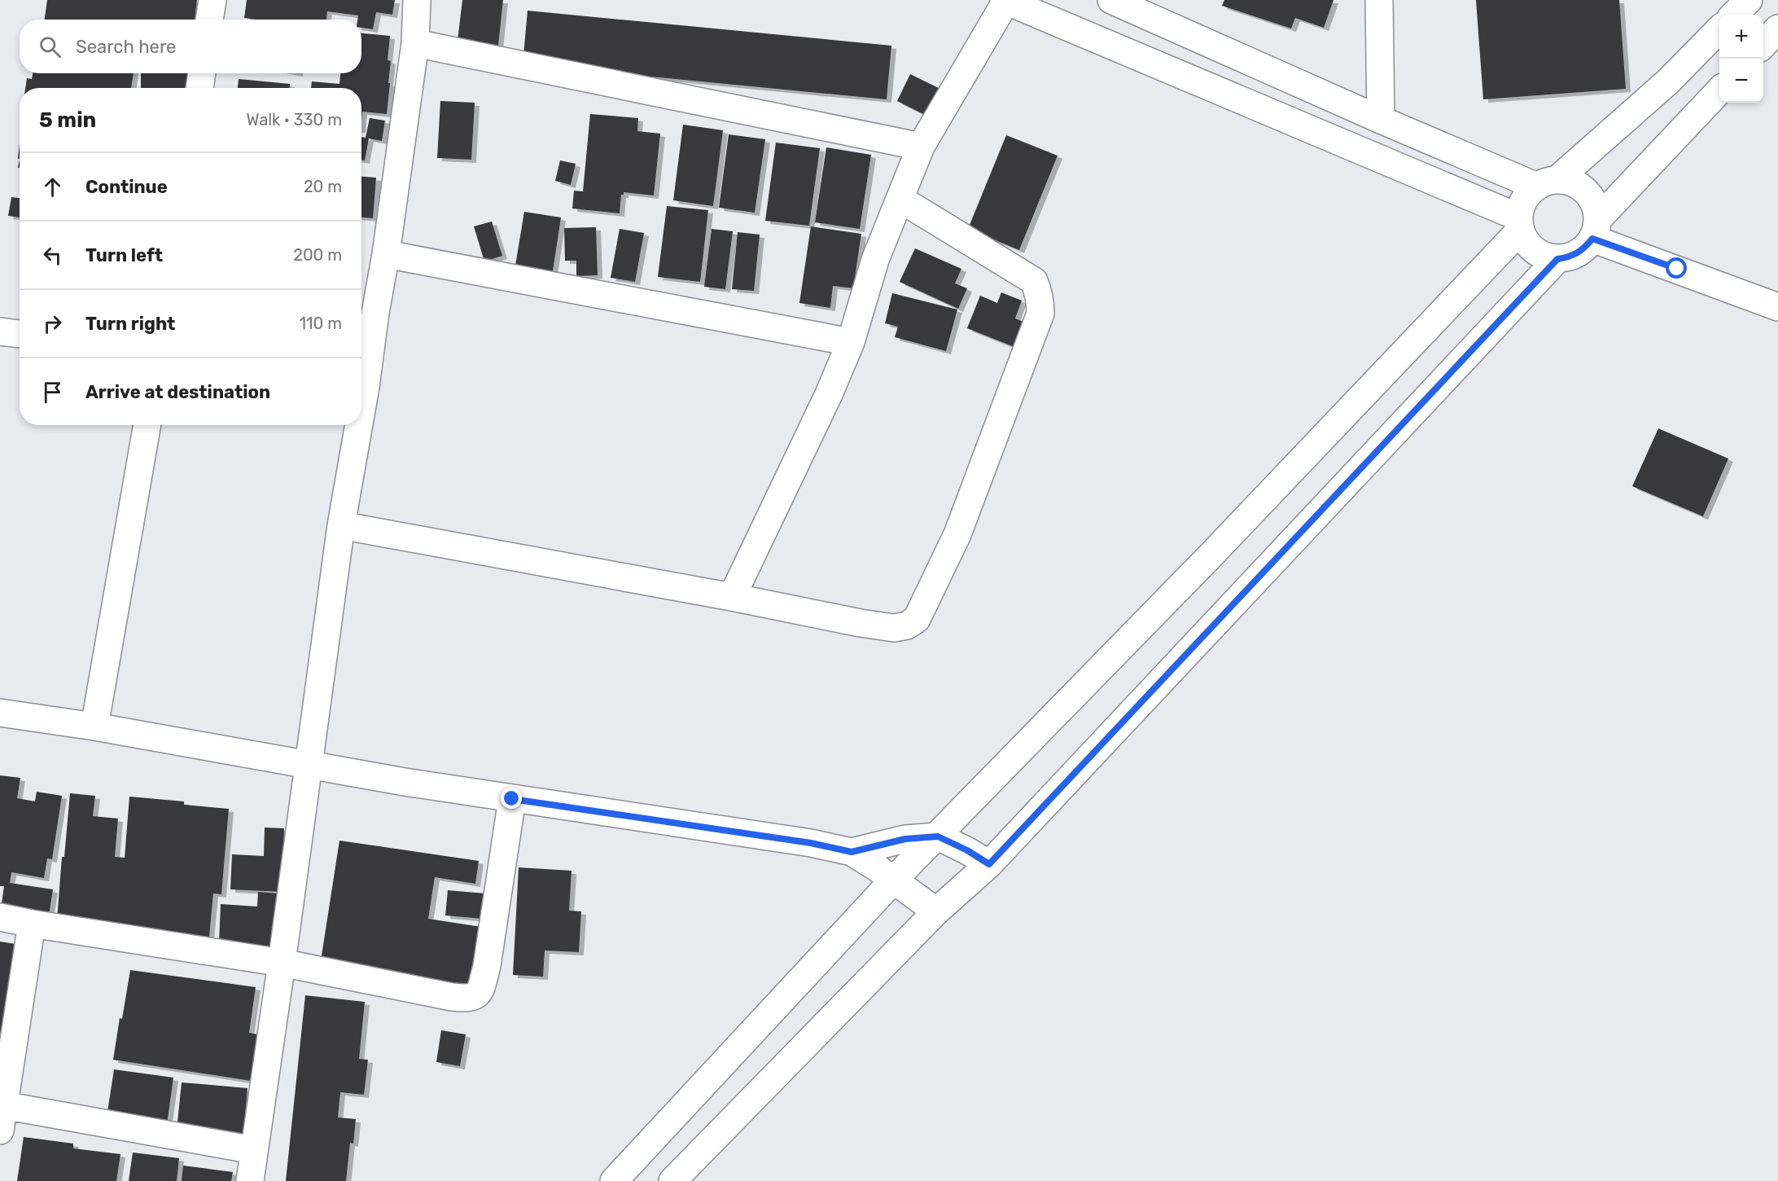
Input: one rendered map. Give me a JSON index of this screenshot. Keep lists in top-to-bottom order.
{
  "page": {
    "map_buttons": ["+", "−"],
    "search": "Search here",
    "heading": ["5 min", "Walk · 330 m"],
    "list": [
      ["Continue", "20 m"],
      ["Turn left", "200 m"],
      ["Turn right", "110 m"],
      "Arrive at destination"
    ]
  }
}
